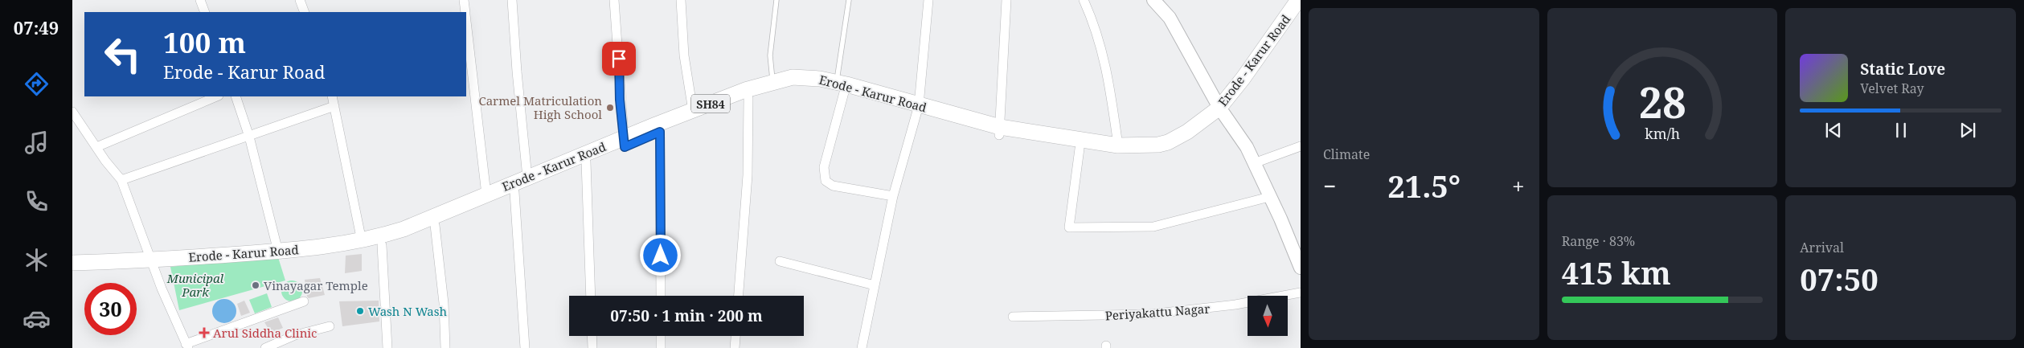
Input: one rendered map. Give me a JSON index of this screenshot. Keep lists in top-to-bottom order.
{
  "streets": {
    "main road": ["Erode - Karur Road", "SH84"],
    "street": ["Periyakattu Nagar"]
  },
  "parks": ["Municipal Park"],
  "places": {
    "other": ["Carmel Matriculation High School", "Vinayagar Temple", "Wash N Wash"],
    "health": ["Arul Siddha Clinic"]
  },
  "north": "bottom",
  "page": {
    "tabs": "07:49",
    "tile": [
      "Climate",
      ["Range · 83%", "415 km"],
      ["Arrival", "07:50"]
    ],
    "turn": ["100 m", "Erode - Karur Road"],
    "song": ["Static Love", "Velvet Ray"],
    "heat": ["−", "21.5°", "+"],
    "limit": "30",
    "trip": "07:50 · 1 min · 200 m",
    "gauge": ["28", "km/h"]
  }
}
